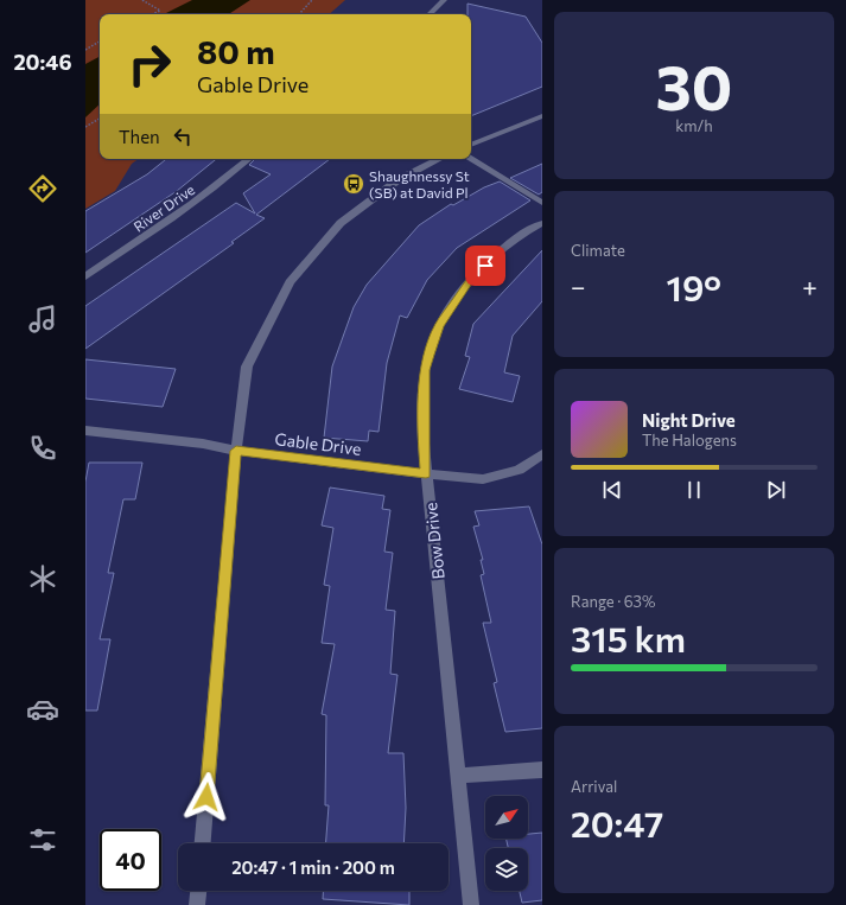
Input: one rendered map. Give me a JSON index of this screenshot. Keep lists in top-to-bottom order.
{
  "streets": {
    "street": ["River Drive", "Gable Drive", "Bow Drive"]
  },
  "crossings": [
    ["Gable Drive", "Bow Drive"]
  ],
  "places": {
    "bus stop": ["Shaughnessy St (SB) at David Pl"]
  },
  "north": "top right",
  "page": {
    "tabs": "20:46",
    "tile": [
      ["30", "km/h"],
      "Climate",
      ["Range · 63%", "315 km"],
      ["Arrival", "20:47"]
    ],
    "turn": ["80 m", "Gable Drive"],
    "then": "Then",
    "heat": ["−", "19°", "+"],
    "song": ["Night Drive", "The Halogens"],
    "limit": "40",
    "trip": "20:47 · 1 min · 200 m"
  }
}
